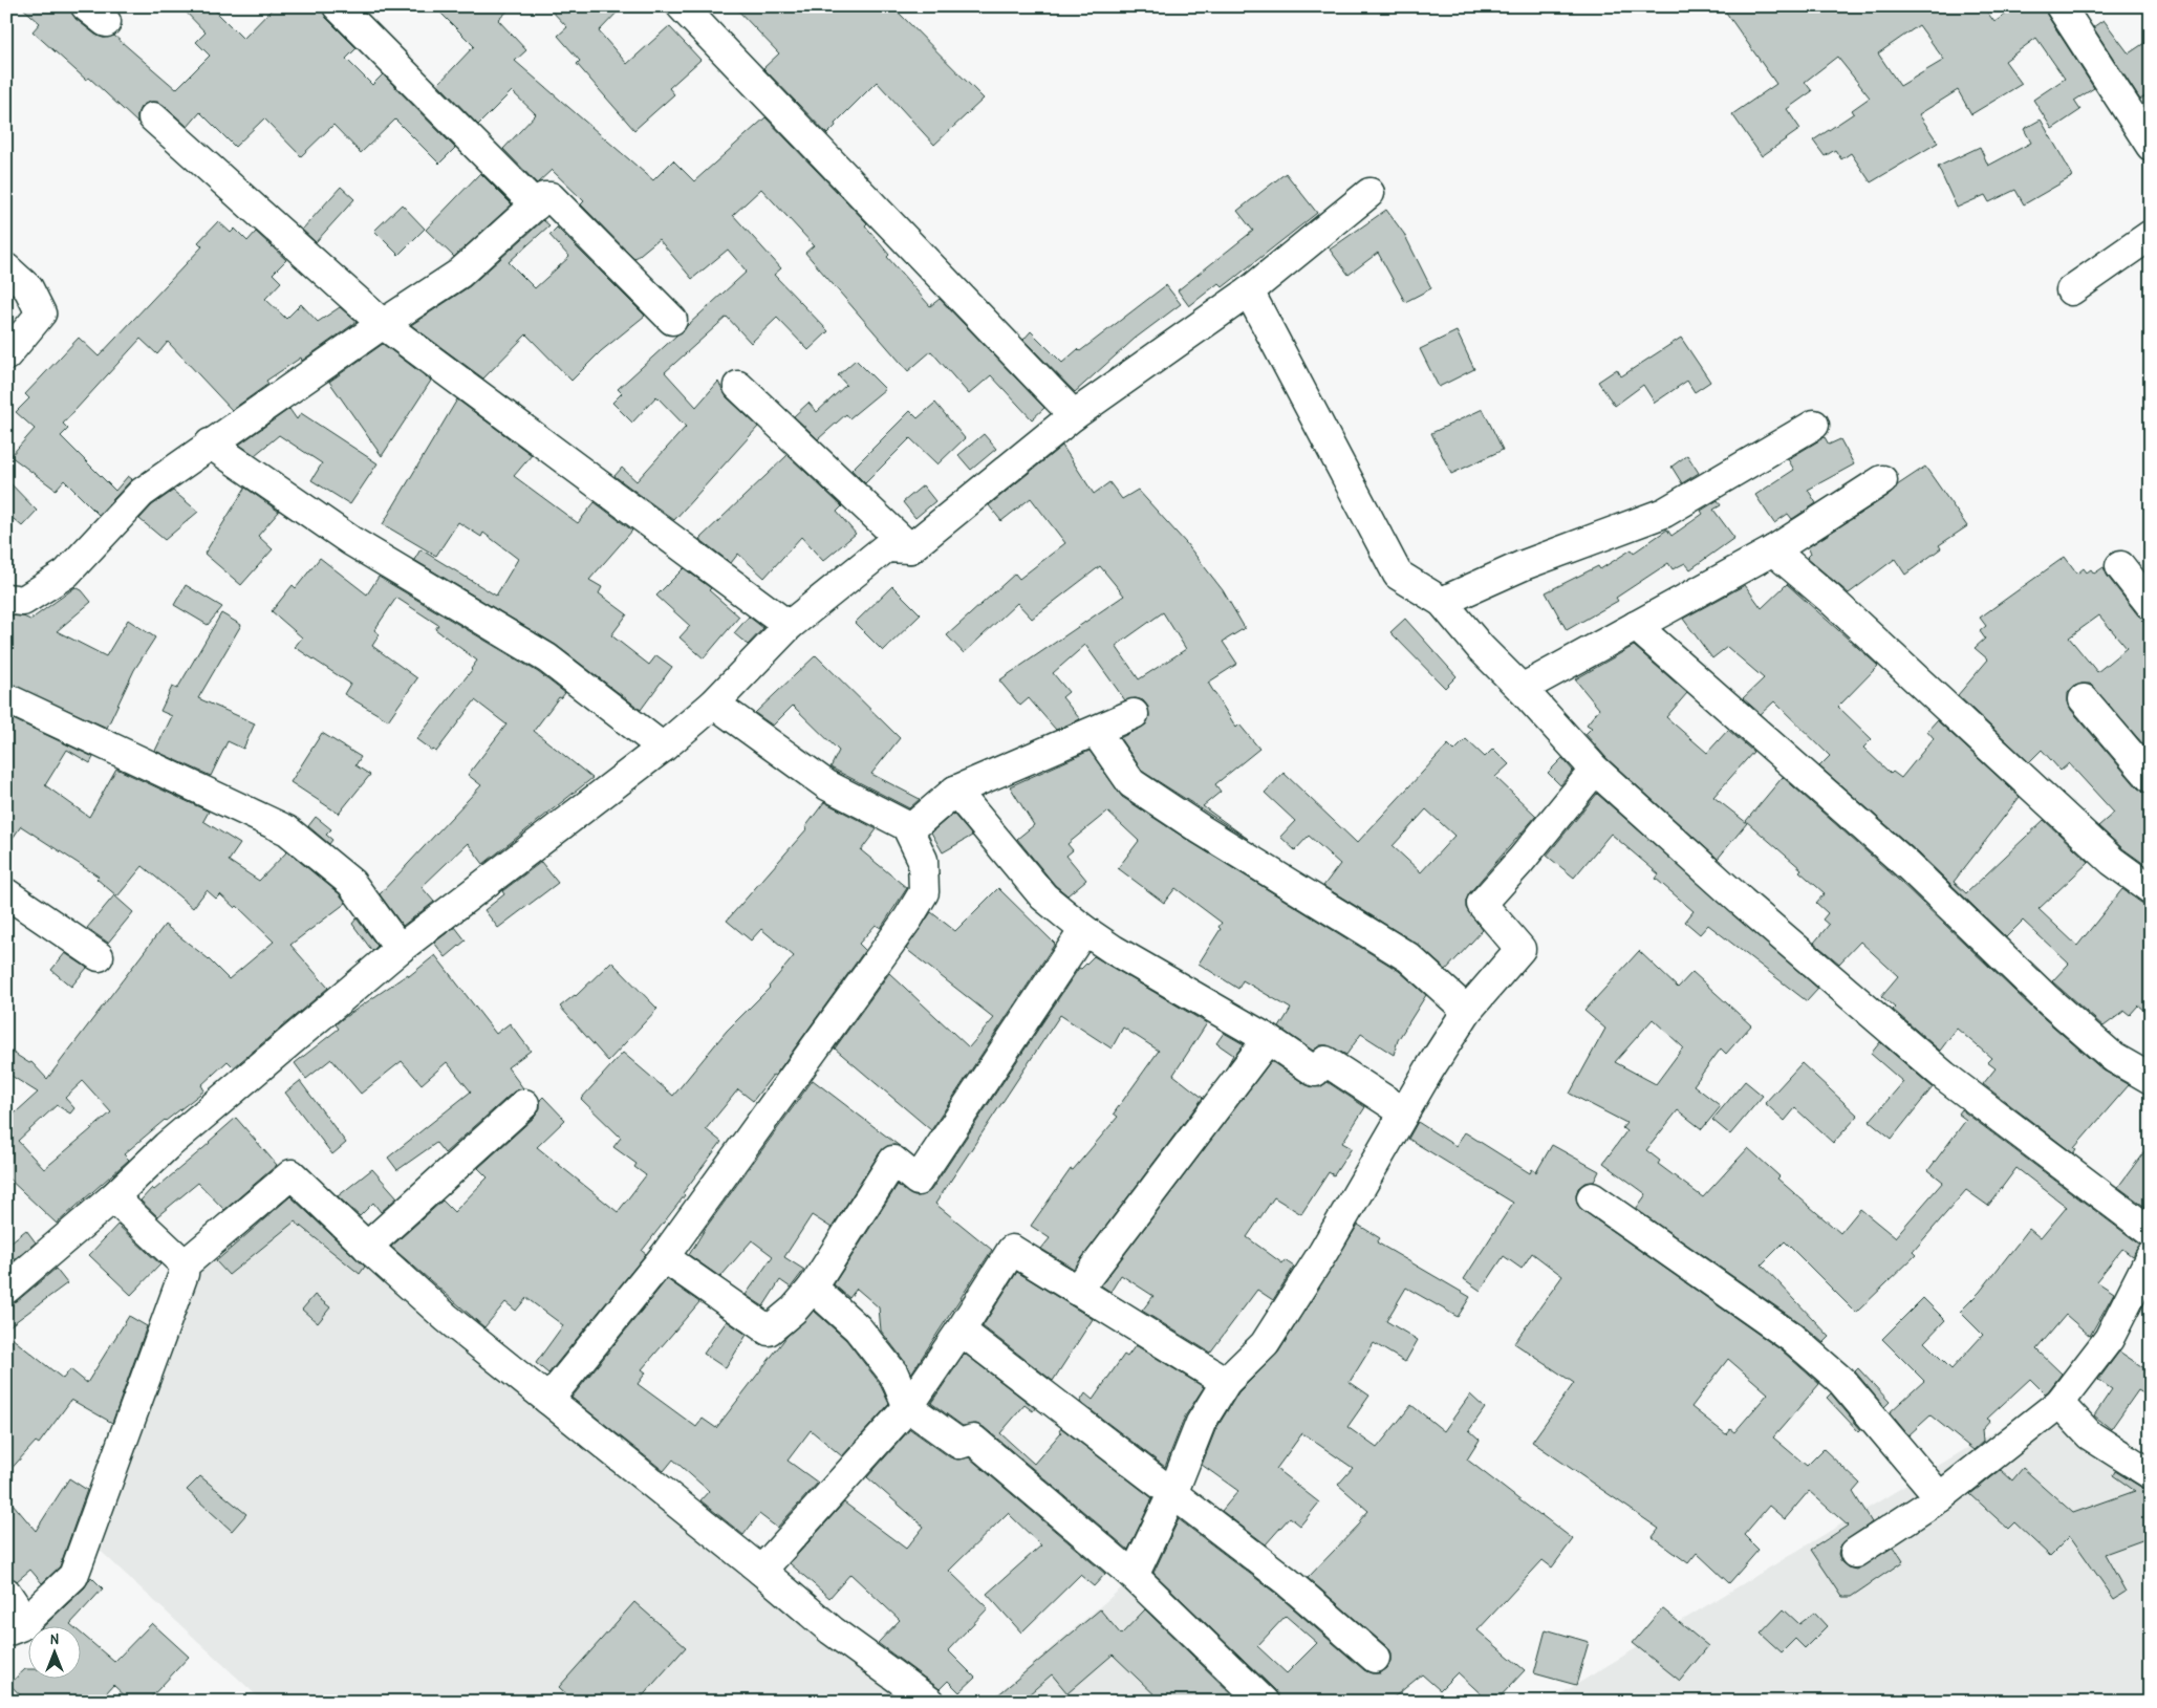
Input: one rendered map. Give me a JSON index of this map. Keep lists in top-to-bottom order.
{
  "north": "top"
}
